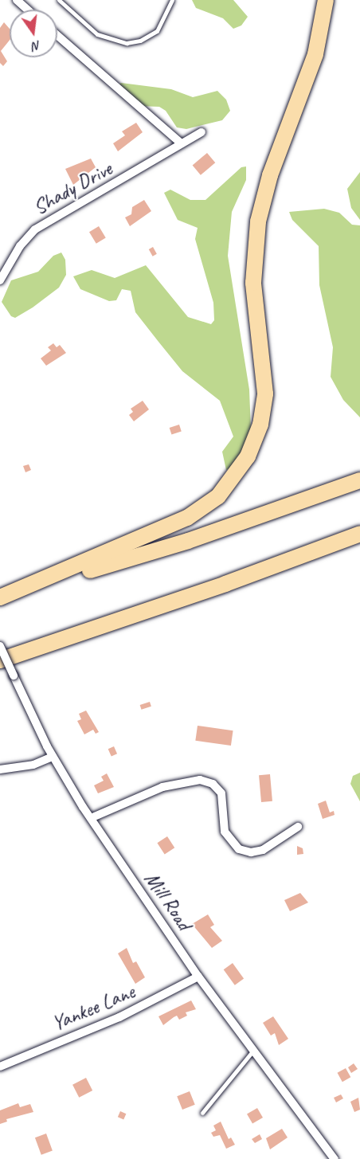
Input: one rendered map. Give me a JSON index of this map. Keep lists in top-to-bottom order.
{
  "streets": {
    "street": ["Shady Drive", "Mill Road", "Yankee Lane"]
  },
  "crossings": [
    ["Mill Road", "Yankee Lane"]
  ],
  "north": "bottom"
}
